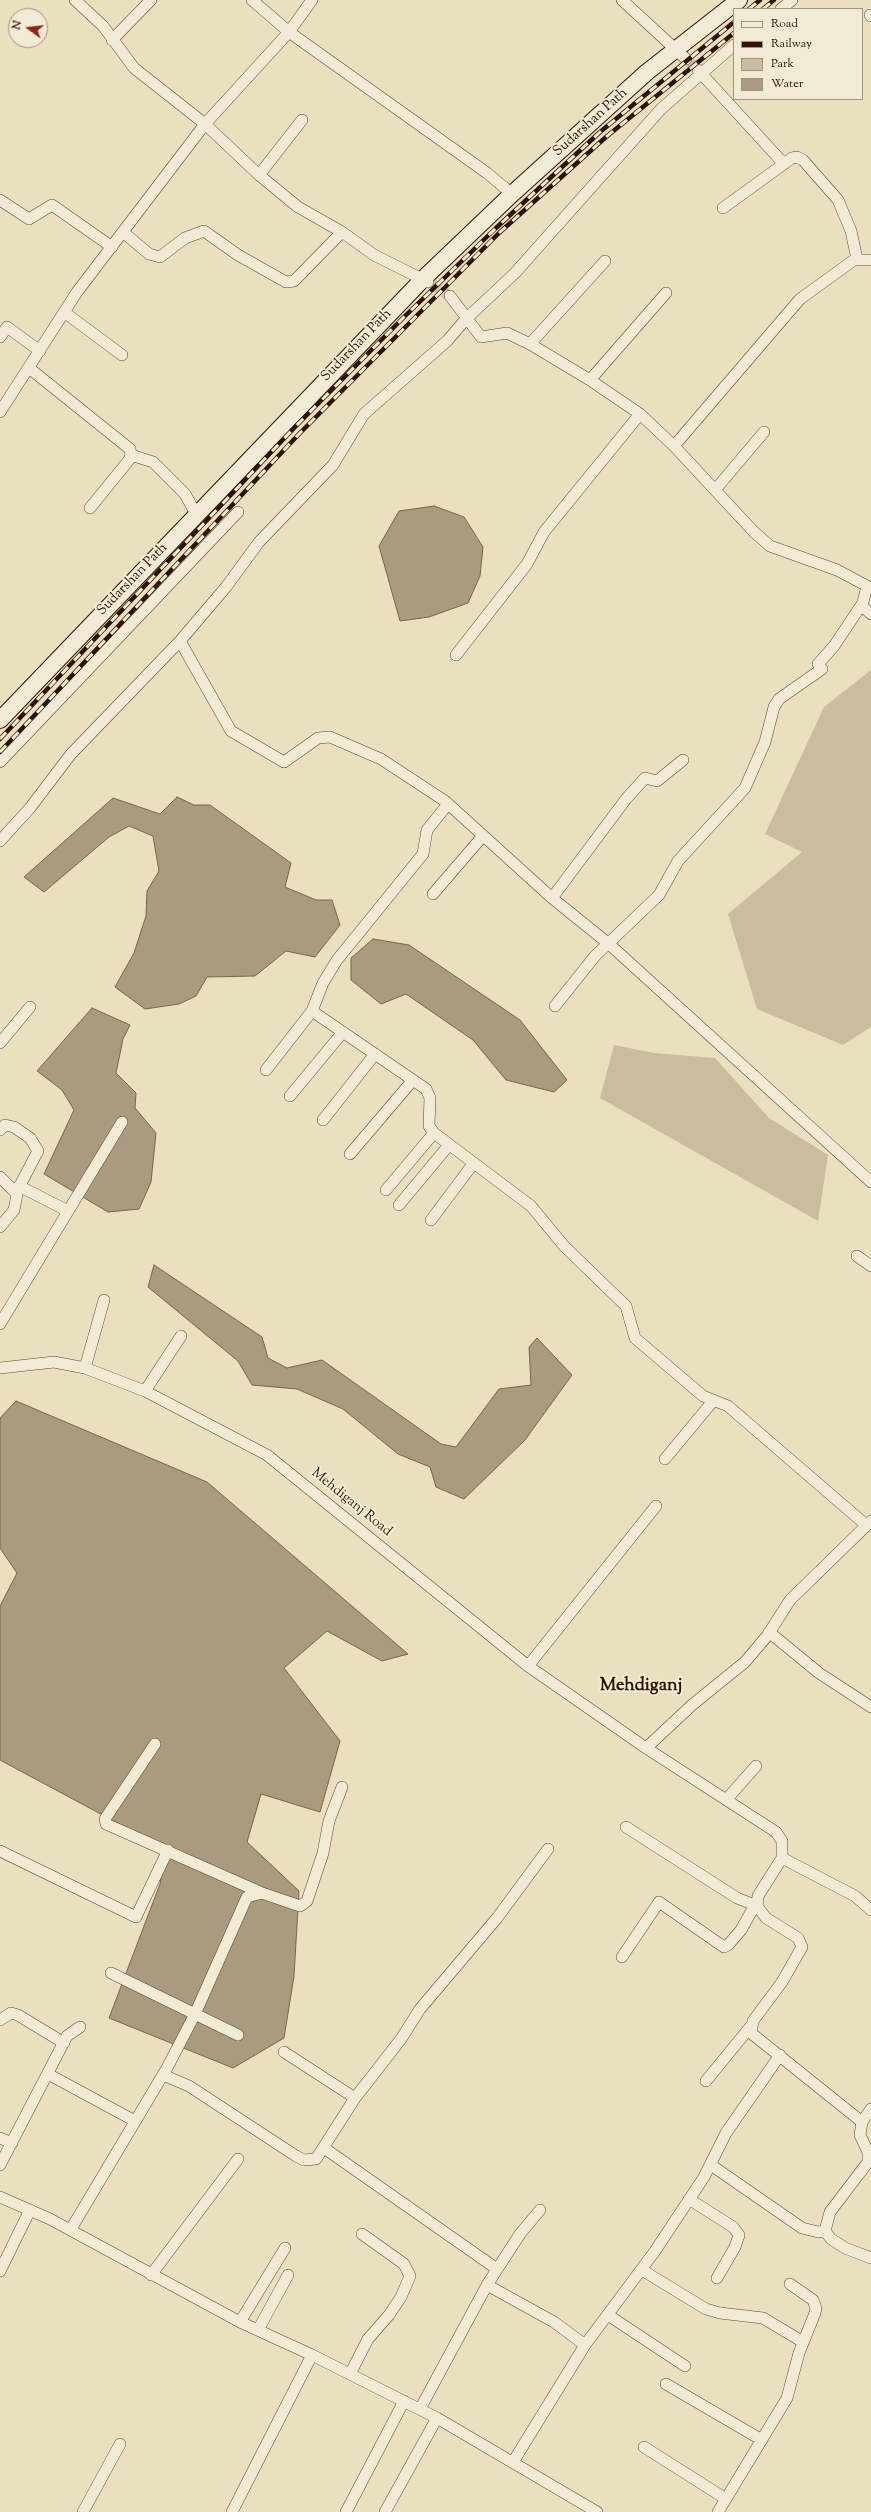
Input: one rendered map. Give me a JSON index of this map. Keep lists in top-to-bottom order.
{
  "streets": {
    "main road": ["Sudarshan Path"],
    "street": ["Mehdiganj Road"]
  },
  "districts": ["Mehdiganj"],
  "legend": [
    "Road",
    "Railway",
    "Park",
    "Water"
  ],
  "north": "left"
}
